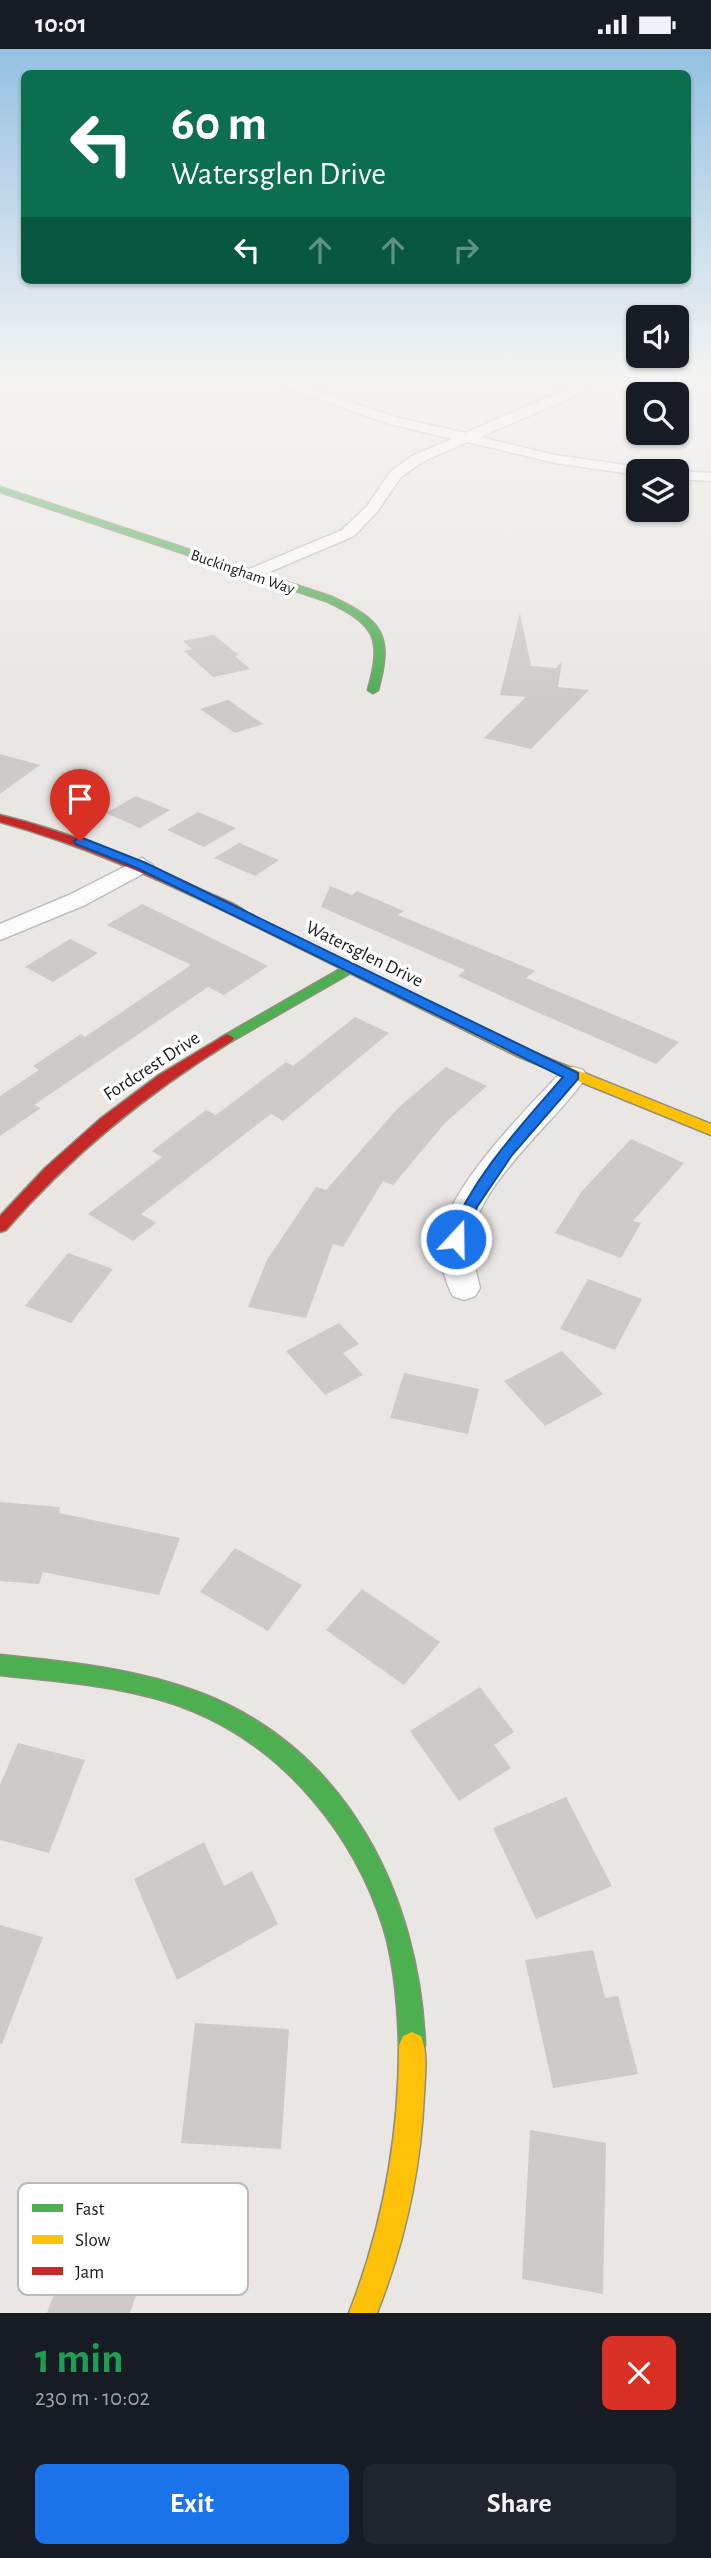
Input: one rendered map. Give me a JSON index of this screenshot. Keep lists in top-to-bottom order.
{
  "streets": {
    "street": ["Buckingham Way", "Watersglen Drive", "Fordcrest Drive"]
  },
  "crossings": [
    ["Watersglen Drive", "Fordcrest Drive"]
  ],
  "legend": ["Fast", "Slow", "Jam"],
  "page": {
    "status": "10:01",
    "turn": ["60 m", "Watersglen Drive"],
    "heading": ["1 min", "230 m · 10:02"],
    "buttons": ["Exit", "Share"]
  }
}
